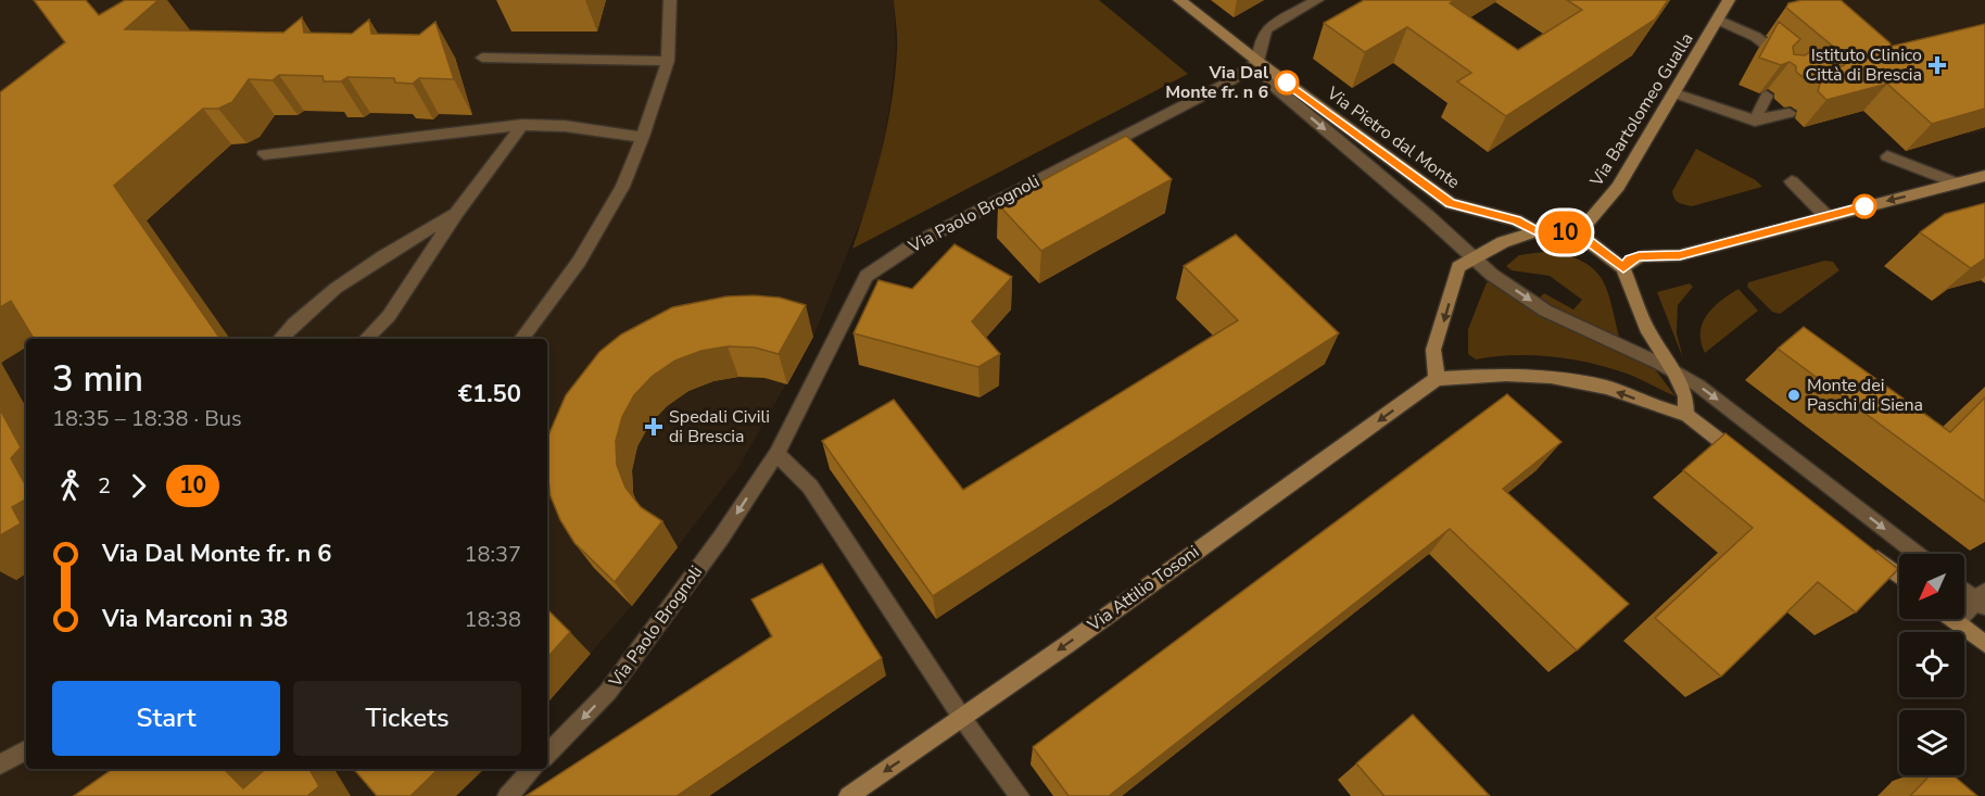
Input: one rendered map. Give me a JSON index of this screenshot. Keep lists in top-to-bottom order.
{
  "streets": {
    "street": [
      "Via Bartolomeo Gualla",
      "Via Pietro dal Monte",
      "Via Paolo Brognoli",
      "Via Attilio Tosoni"
    ]
  },
  "crossings": [
    ["Via Pietro dal Monte", "Via Paolo Brognoli"]
  ],
  "one_way": ["Via Paolo Brognoli", "Via Attilio Tosoni"],
  "places": {
    "health": ["Istituto Clinico Città di Brescia", "Spedali Civili di Brescia"],
    "other": ["Via Dal Monte fr. n 6", "Monte dei Paschi di Siena"]
  },
  "lines": ["bus line 10"],
  "north": "bottom left",
  "page": {
    "on_map": "10",
    "heading": ["3 min", "18:35 – 18:38 · Bus", "€1.50"],
    "legs": ["2", "10"],
    "list": [
      {
        "name": "Via Dal Monte fr. n 6",
        "value": "18:37"
      },
      {
        "name": "Via Marconi n 38",
        "value": "18:38"
      }
    ],
    "buttons": ["Start", "Tickets"]
  }
}
